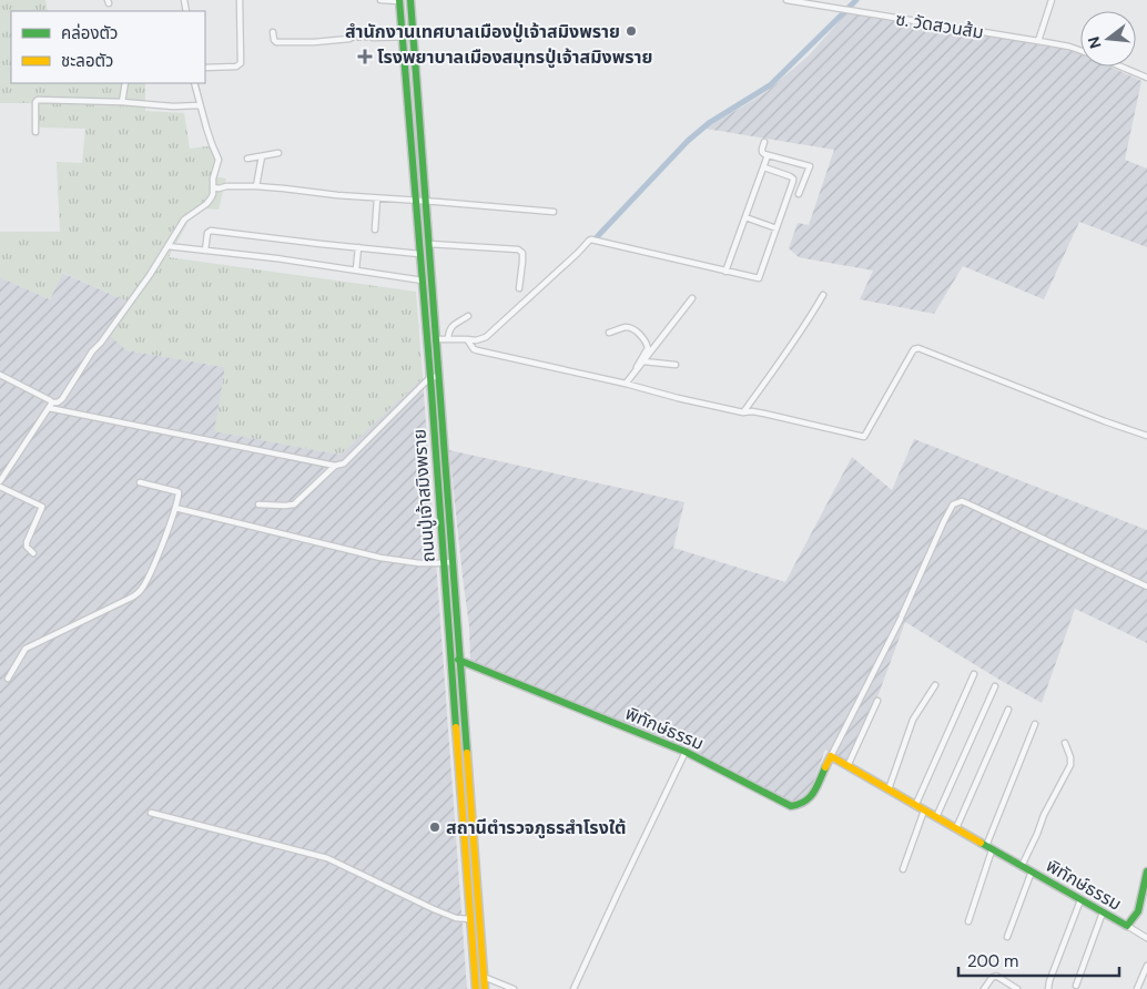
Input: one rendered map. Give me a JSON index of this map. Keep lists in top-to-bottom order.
{
  "streets": {
    "main road": ["ถนนปู่เจ้าสมิงพราย", "พิทักษ์ธรรม"],
    "street": ["ซ. วัดสวนส้ม"]
  },
  "crossings": [
    ["ถนนปู่เจ้าสมิงพราย", "พิทักษ์ธรรม"]
  ],
  "places": {
    "other": ["สำนักงานเทศบาลเมืองปู่เจ้าสมิงพราย", "สถานีตำรวจภูธรสำโรงใต้"],
    "health": ["โรงพยาบาลเมืองสมุทรปู่เจ้าสมิงพราย"]
  },
  "legend": ["คล่องตัว", "ชะลอตัว"],
  "scale_bar": "200 m",
  "north": "left"
}
